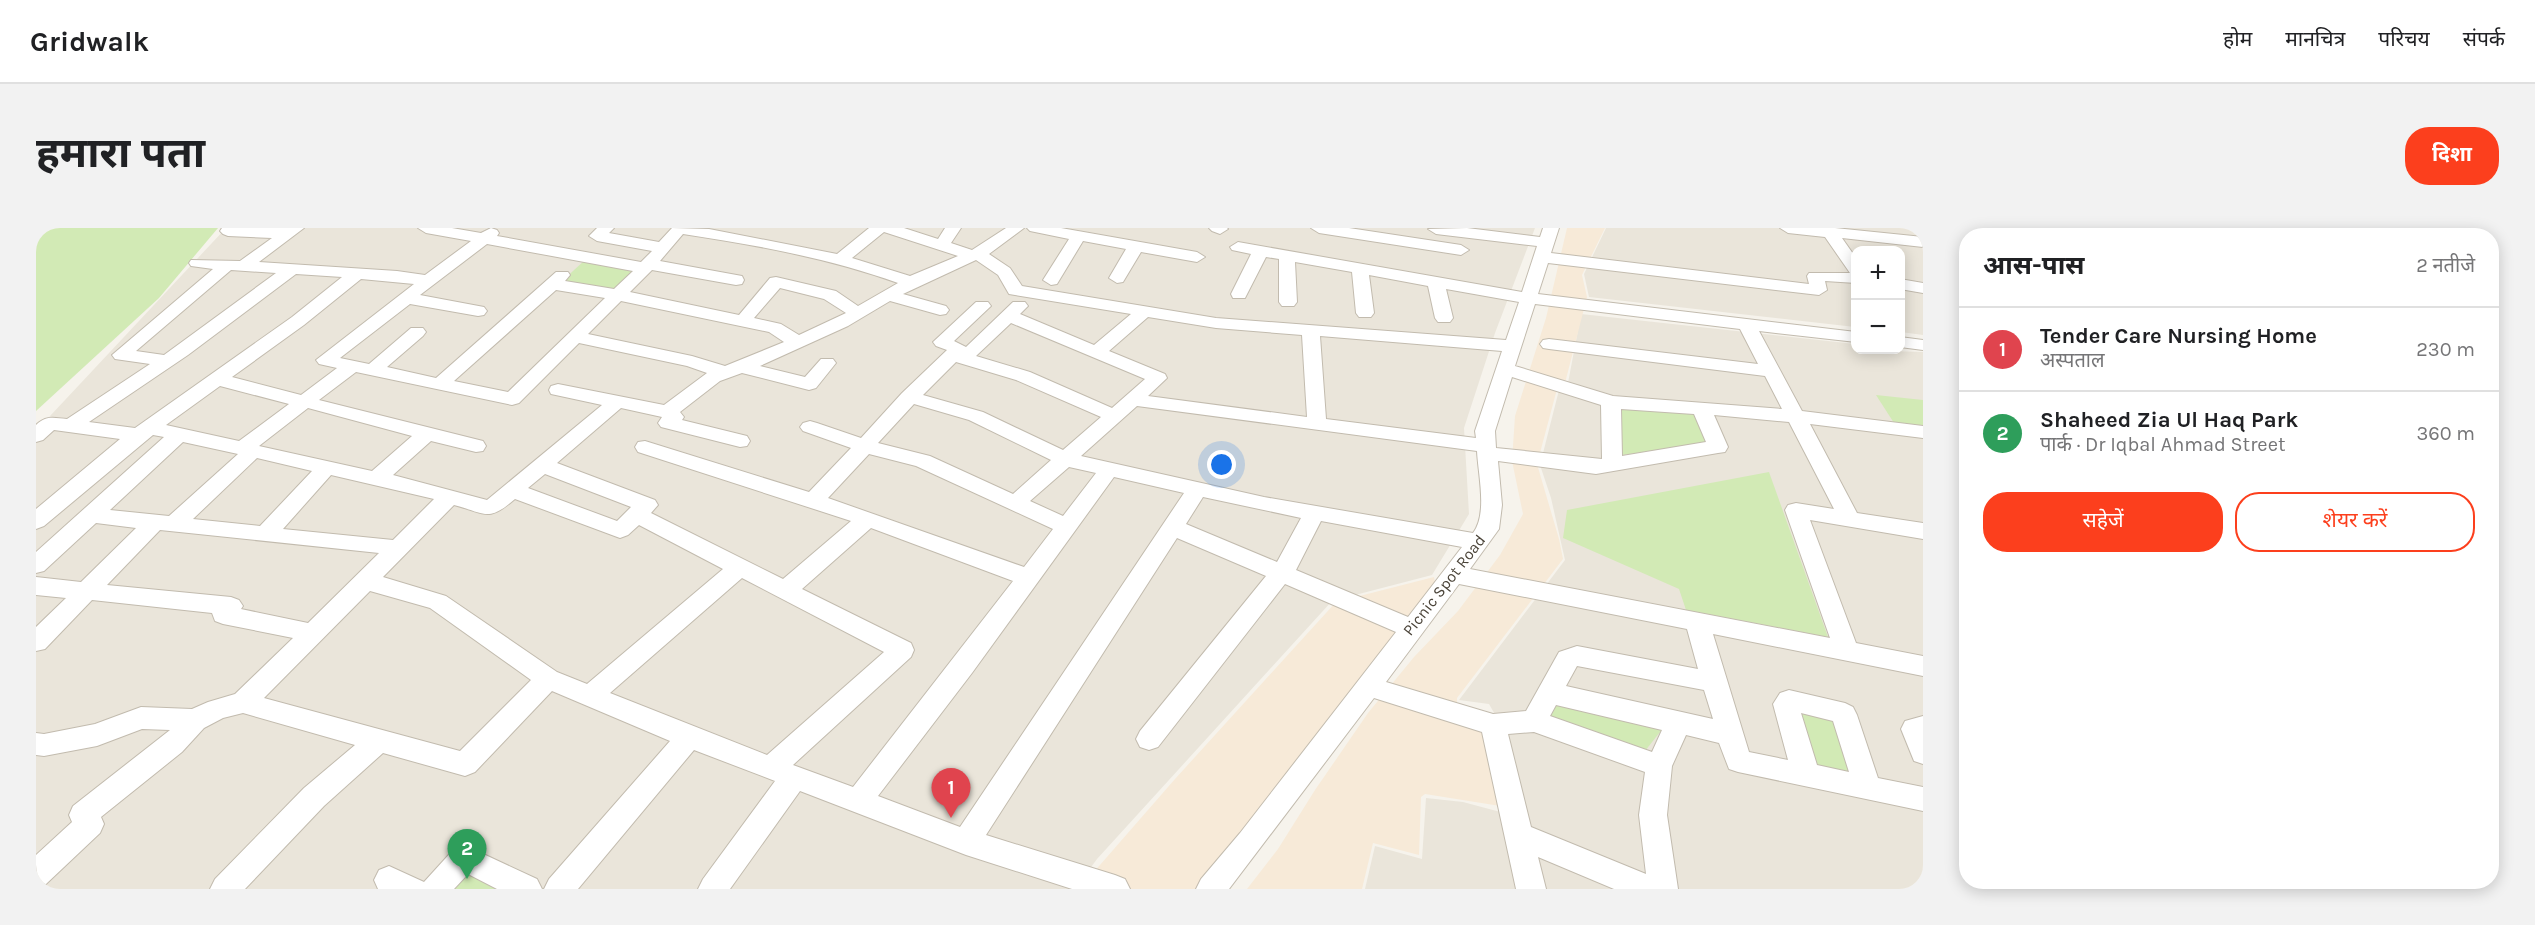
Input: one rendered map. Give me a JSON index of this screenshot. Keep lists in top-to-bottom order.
{
  "streets": {
    "street": ["Picnic Spot Road"]
  },
  "page": {
    "header": "Gridwalk",
    "nav": [
      "होम",
      "मानचित्र",
      "परिचय",
      "संपर्क"
    ],
    "buttons": [
      "दिशा",
      ["सहेजें", "शेयर करें"]
    ],
    "title": "हमारा पता",
    "heading": ["आस-पास", "2 नतीजे"],
    "map_buttons": ["+", "−"],
    "list": [
      {
        "mark": "1",
        "name": "Tender Care Nursing Home",
        "note": "अस्पताल",
        "value": "230 m"
      },
      {
        "mark": "2",
        "name": "Shaheed Zia Ul Haq Park",
        "note": "पार्क · Dr Iqbal Ahmad Street",
        "value": "360 m"
      }
    ],
    "pins": ["1", "2"]
  }
}
